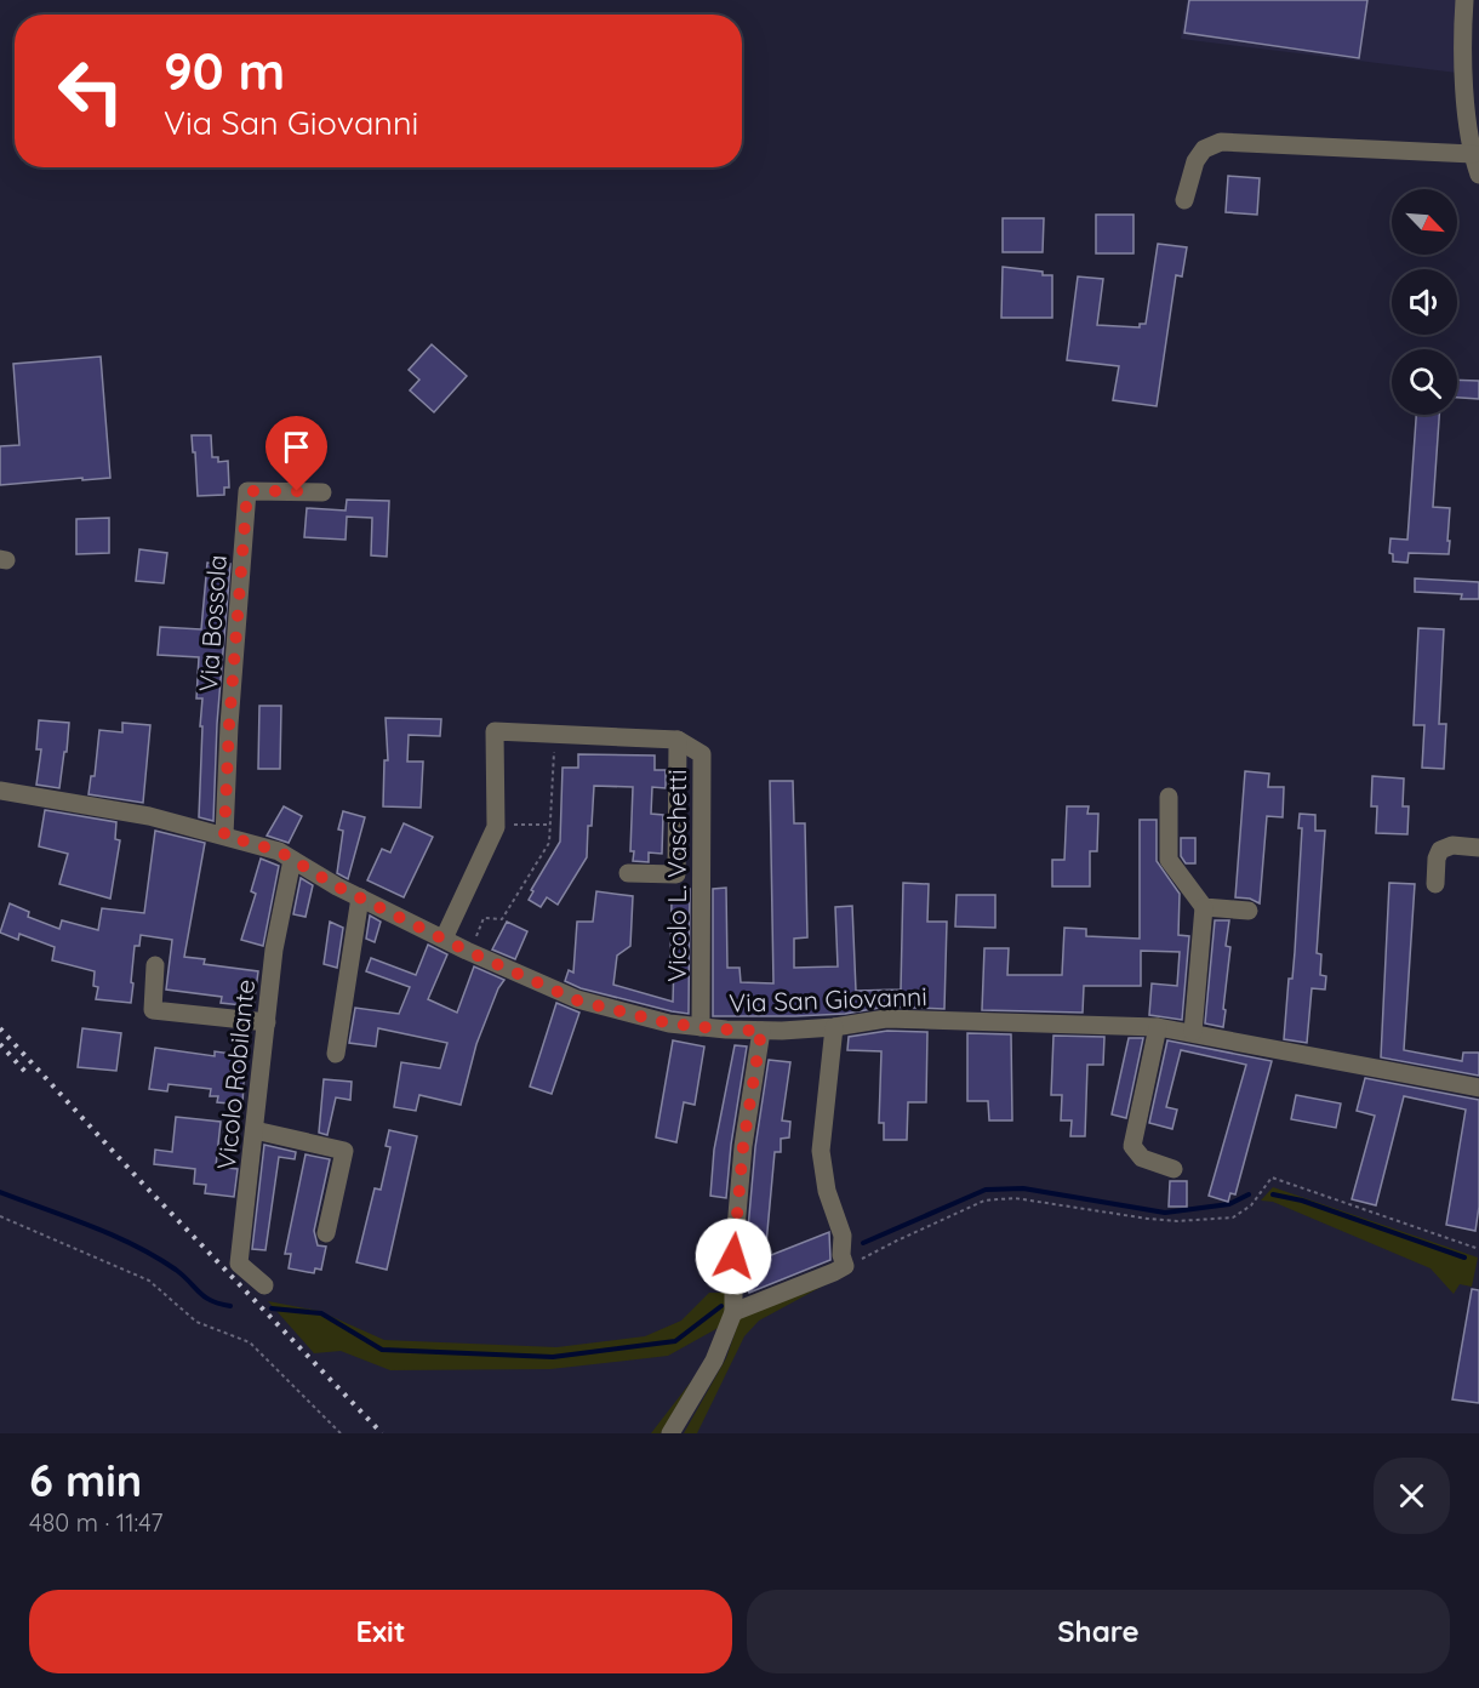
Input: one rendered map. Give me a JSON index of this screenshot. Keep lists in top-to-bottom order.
{
  "streets": {
    "street": [
      "Via Bossola",
      "Vicolo L. Vaschetti",
      "Via San Giovanni",
      "Vicolo Robilante"
    ]
  },
  "crossings": [
    ["Via Bossola", "Via San Giovanni"],
    ["Vicolo L. Vaschetti", "Via San Giovanni"],
    ["Via San Giovanni", "Vicolo Robilante"]
  ],
  "north": "bottom right",
  "page": {
    "turn": ["90 m", "Via San Giovanni"],
    "heading": ["6 min", "480 m · 11:47"],
    "buttons": ["Exit", "Share"]
  }
}
